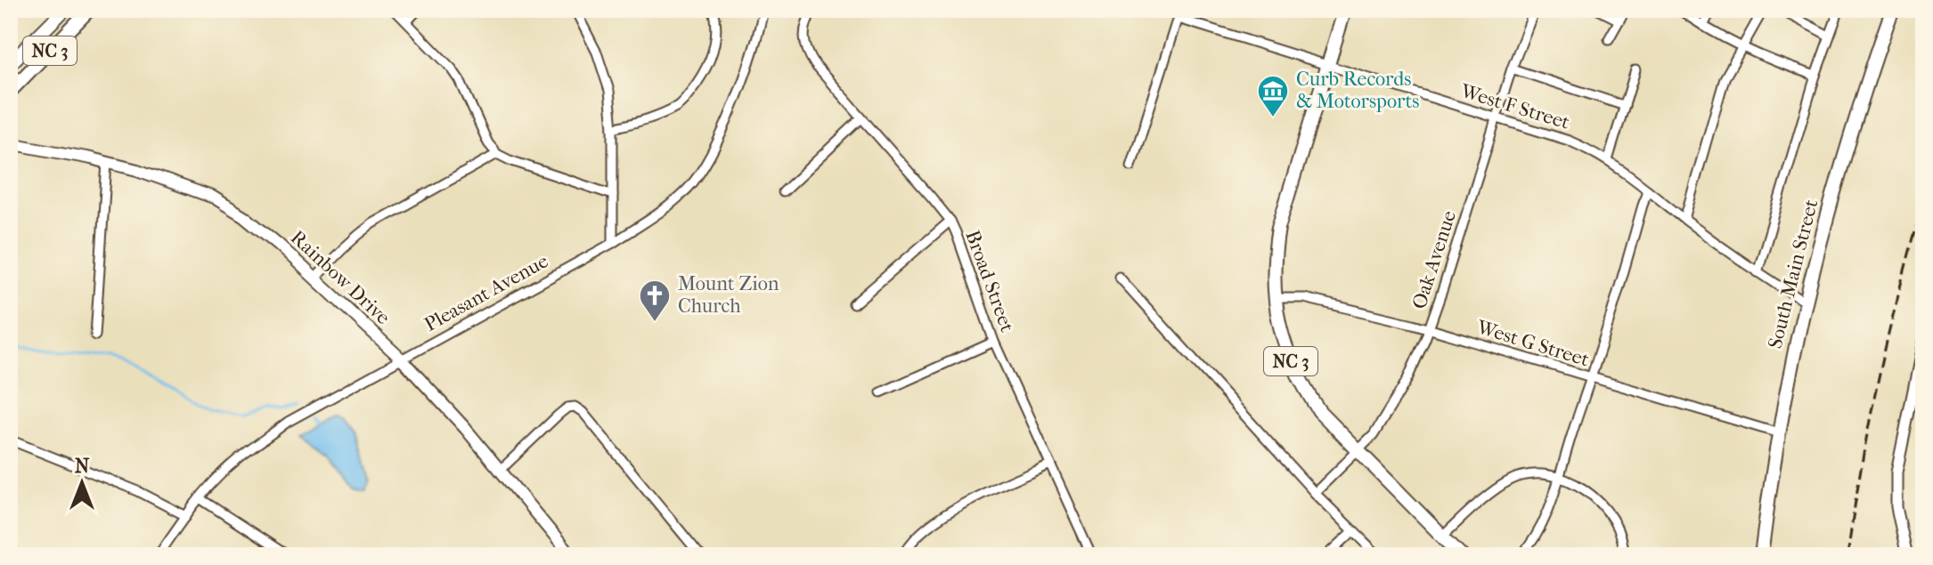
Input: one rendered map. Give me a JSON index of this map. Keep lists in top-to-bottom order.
{
  "streets": {
    "main road": ["NC 3", "South Main Street", "Rainbow Drive"],
    "street": [
      "West F Street",
      "Oak Avenue",
      "Broad Street",
      "Pleasant Avenue",
      "West G Street"
    ]
  },
  "crossings": [
    ["NC 3", "West F Street"],
    ["NC 3", "Oak Avenue"],
    ["NC 3", "West G Street"],
    ["West F Street", "Oak Avenue"],
    ["West F Street", "South Main Street"],
    ["Oak Avenue", "West G Street"],
    ["South Main Street", "West G Street"],
    ["Rainbow Drive", "Pleasant Avenue"]
  ],
  "places": {
    "museum": ["Curb Records & Motorsports"],
    "church": ["Mount Zion Church"]
  },
  "north": "top"
}
